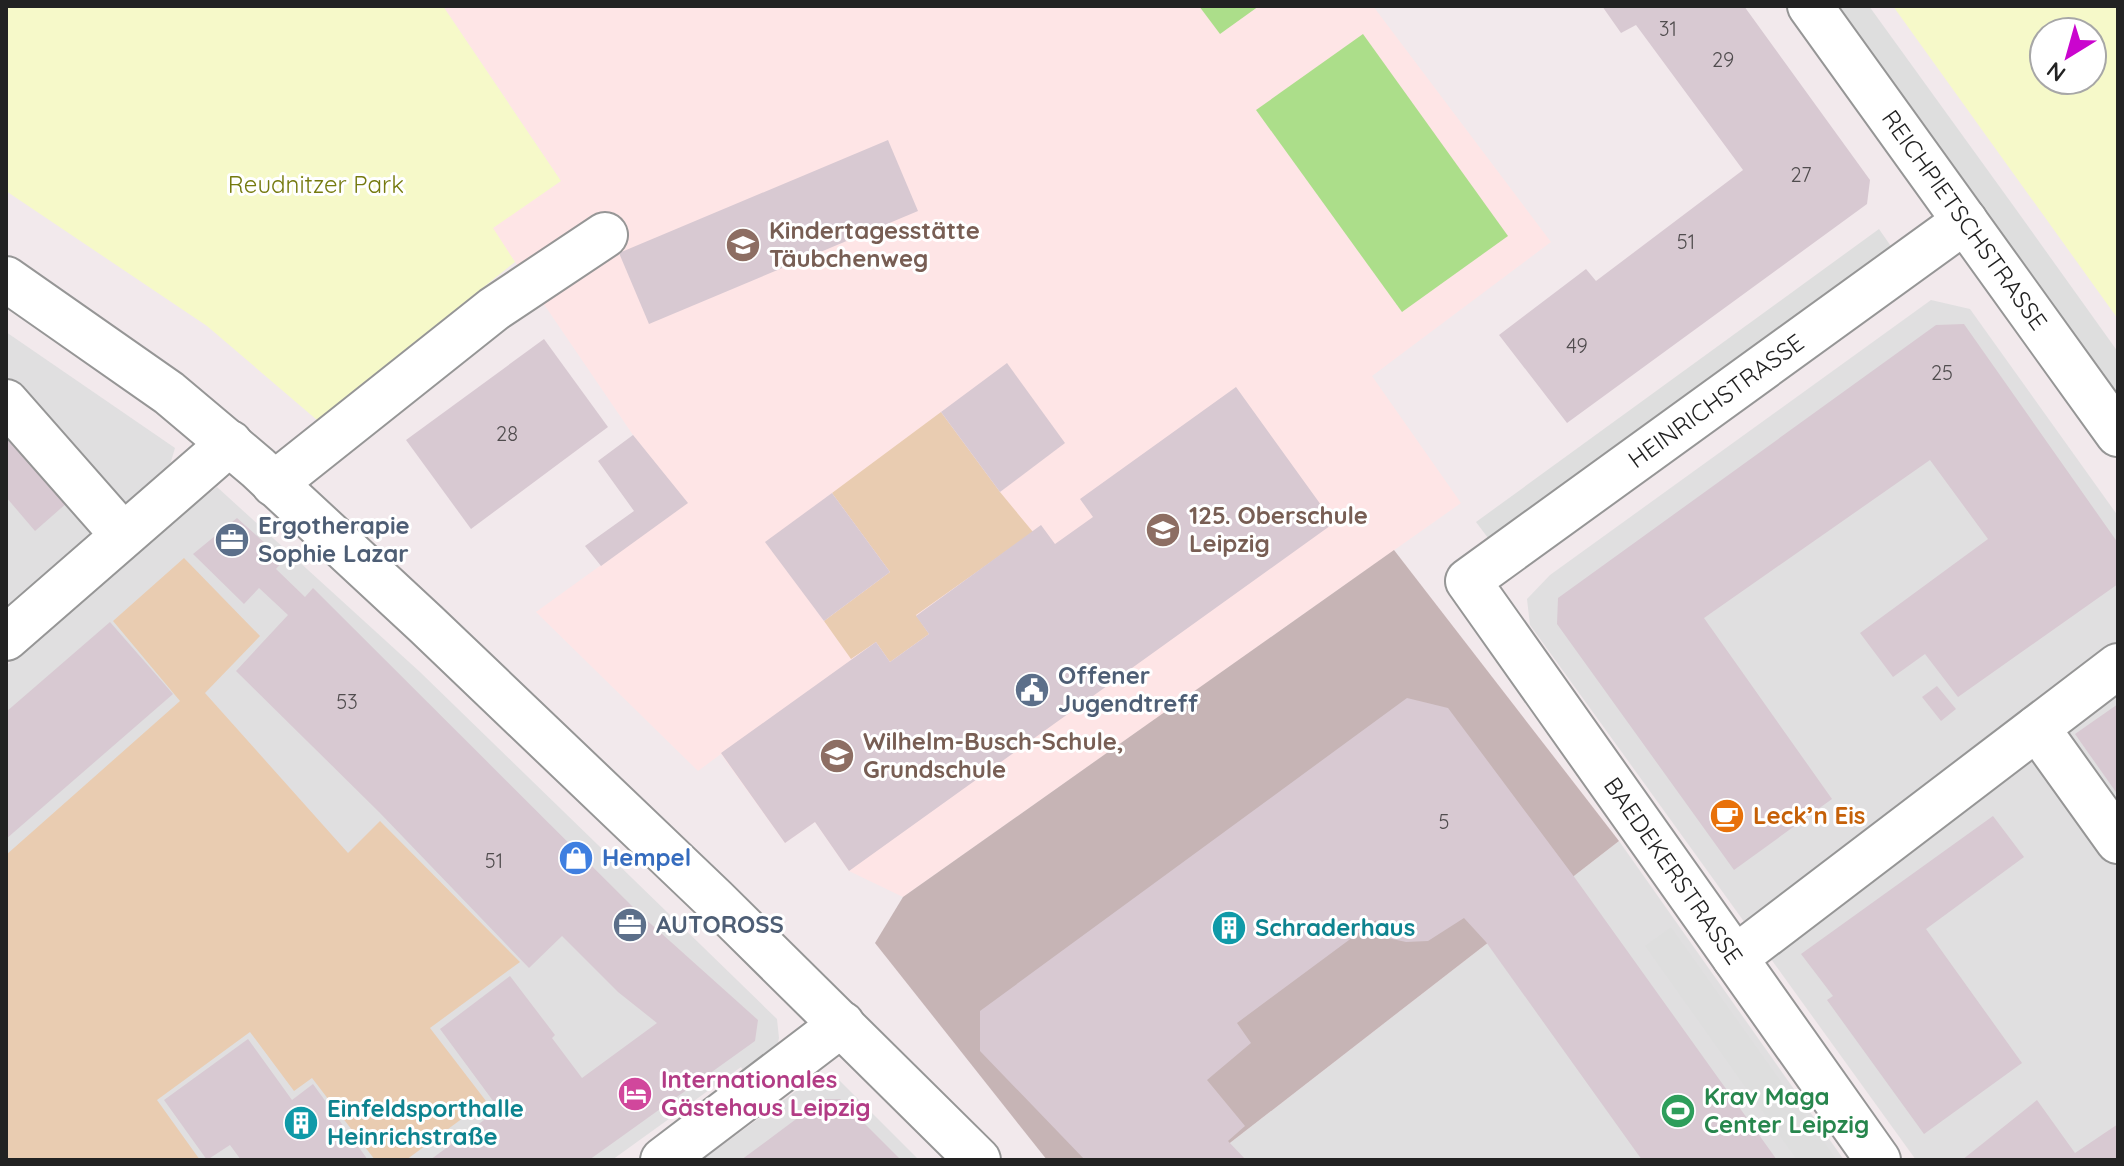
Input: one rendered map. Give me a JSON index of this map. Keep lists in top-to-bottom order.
{
  "streets": {
    "street": ["REICHPIETSCHSTRASSE", "HEINRICHSTRASSE", "BAEDEKERSTRASSE"]
  },
  "crossings": [
    ["REICHPIETSCHSTRASSE", "HEINRICHSTRASSE"],
    ["HEINRICHSTRASSE", "BAEDEKERSTRASSE"]
  ],
  "parks": ["Reudnitzer Park"],
  "places": {
    "school or university": ["Kindertagesstätte Täubchenweg", "125. Oberschule Leipzig", "Wilhelm-Busch-Schule, Grundschule"],
    "office": ["Ergotherapie Sophie Lazar", "AUTOROSS"],
    "public building": ["Offener Jugendtreff"],
    "cafe": ["Leck’n Eis"],
    "shop": ["Hempel"],
    "building": ["Schraderhaus", "Einfeldsporthalle Heinrichstraße"],
    "hotel": ["Internationales Gästehaus Leipzig"],
    "sports": ["Krav Maga Center Leipzig"]
  },
  "house_numbers": [
    "31",
    "29",
    "27",
    "51",
    "49",
    "25",
    "28",
    "53",
    "5",
    "51"
  ],
  "north": "bottom left"
}
